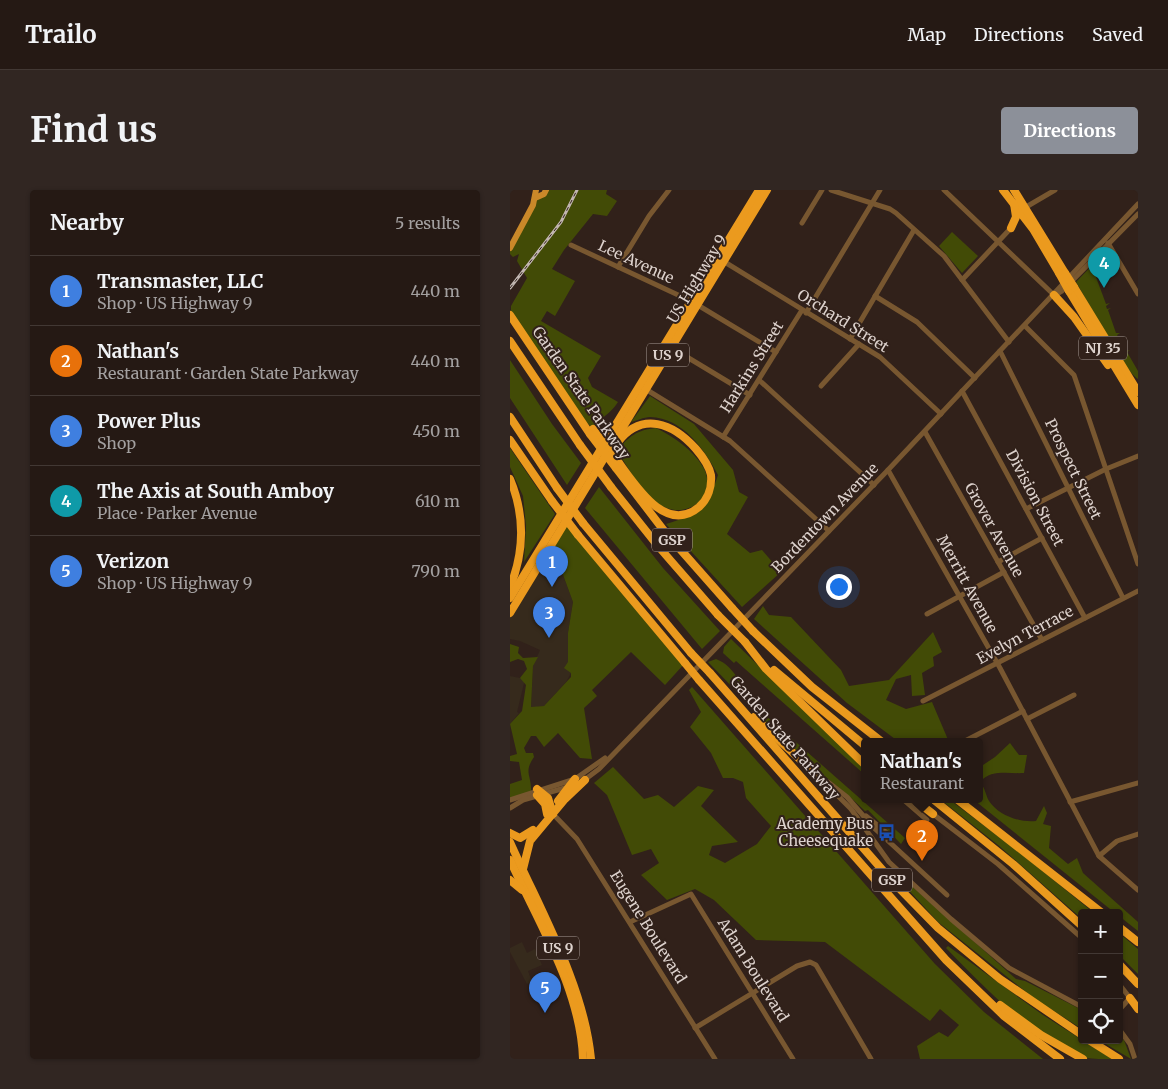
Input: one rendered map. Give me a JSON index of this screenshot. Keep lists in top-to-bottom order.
{
  "streets": {
    "highway": [
      "US Highway 9",
      "NJ 35",
      "US 9",
      "Garden State Parkway",
      "GSP"
    ],
    "street": [
      "Lee Avenue",
      "Orchard Street",
      "Harkins Street",
      "Prospect Street",
      "Division Street",
      "Bordentown Avenue",
      "Grover Avenue",
      "Merritt Avenue",
      "Evelyn Terrace",
      "Eugene Boulevard",
      "Adam Boulevard"
    ]
  },
  "crossings": [
    ["Lee Avenue", "US Highway 9"],
    ["Lee Avenue", "Harkins Street"],
    ["US Highway 9", "Orchard Street"],
    ["Orchard Street", "Harkins Street"],
    ["Orchard Street", "Bordentown Avenue"],
    ["Prospect Street", "Bordentown Avenue"],
    ["Prospect Street", "Evelyn Terrace"],
    ["Division Street", "Bordentown Avenue"],
    ["Division Street", "Evelyn Terrace"],
    ["Bordentown Avenue", "Grover Avenue"],
    ["Bordentown Avenue", "Merritt Avenue"],
    ["Grover Avenue", "Evelyn Terrace"],
    ["Merritt Avenue", "Evelyn Terrace"],
    ["Eugene Boulevard", "Adam Boulevard"]
  ],
  "places": {
    "bus stop": ["Academy Bus Cheesequake"]
  },
  "page": {
    "header": "Trailo",
    "nav": ["Map", "Directions", "Saved"],
    "buttons": "Directions",
    "title": "Find us",
    "heading": ["Nearby", "5 results"],
    "pins": [
      "4",
      "1",
      "3",
      "2",
      "5"
    ],
    "list": [
      {
        "mark": "1",
        "name": "Transmaster, LLC",
        "note": "Shop · US Highway 9",
        "value": "440 m"
      },
      {
        "mark": "2",
        "name": "Nathan's",
        "note": "Restaurant · Garden State Parkway",
        "value": "440 m"
      },
      {
        "mark": "3",
        "name": "Power Plus",
        "note": "Shop",
        "value": "450 m"
      },
      {
        "mark": "4",
        "name": "The Axis at South Amboy",
        "note": "Place · Parker Avenue",
        "value": "610 m"
      },
      {
        "mark": "5",
        "name": "Verizon",
        "note": "Shop · US Highway 9",
        "value": "790 m"
      }
    ],
    "popup": ["Nathan's", "Restaurant"],
    "map_buttons": ["+", "−"]
  }
}
